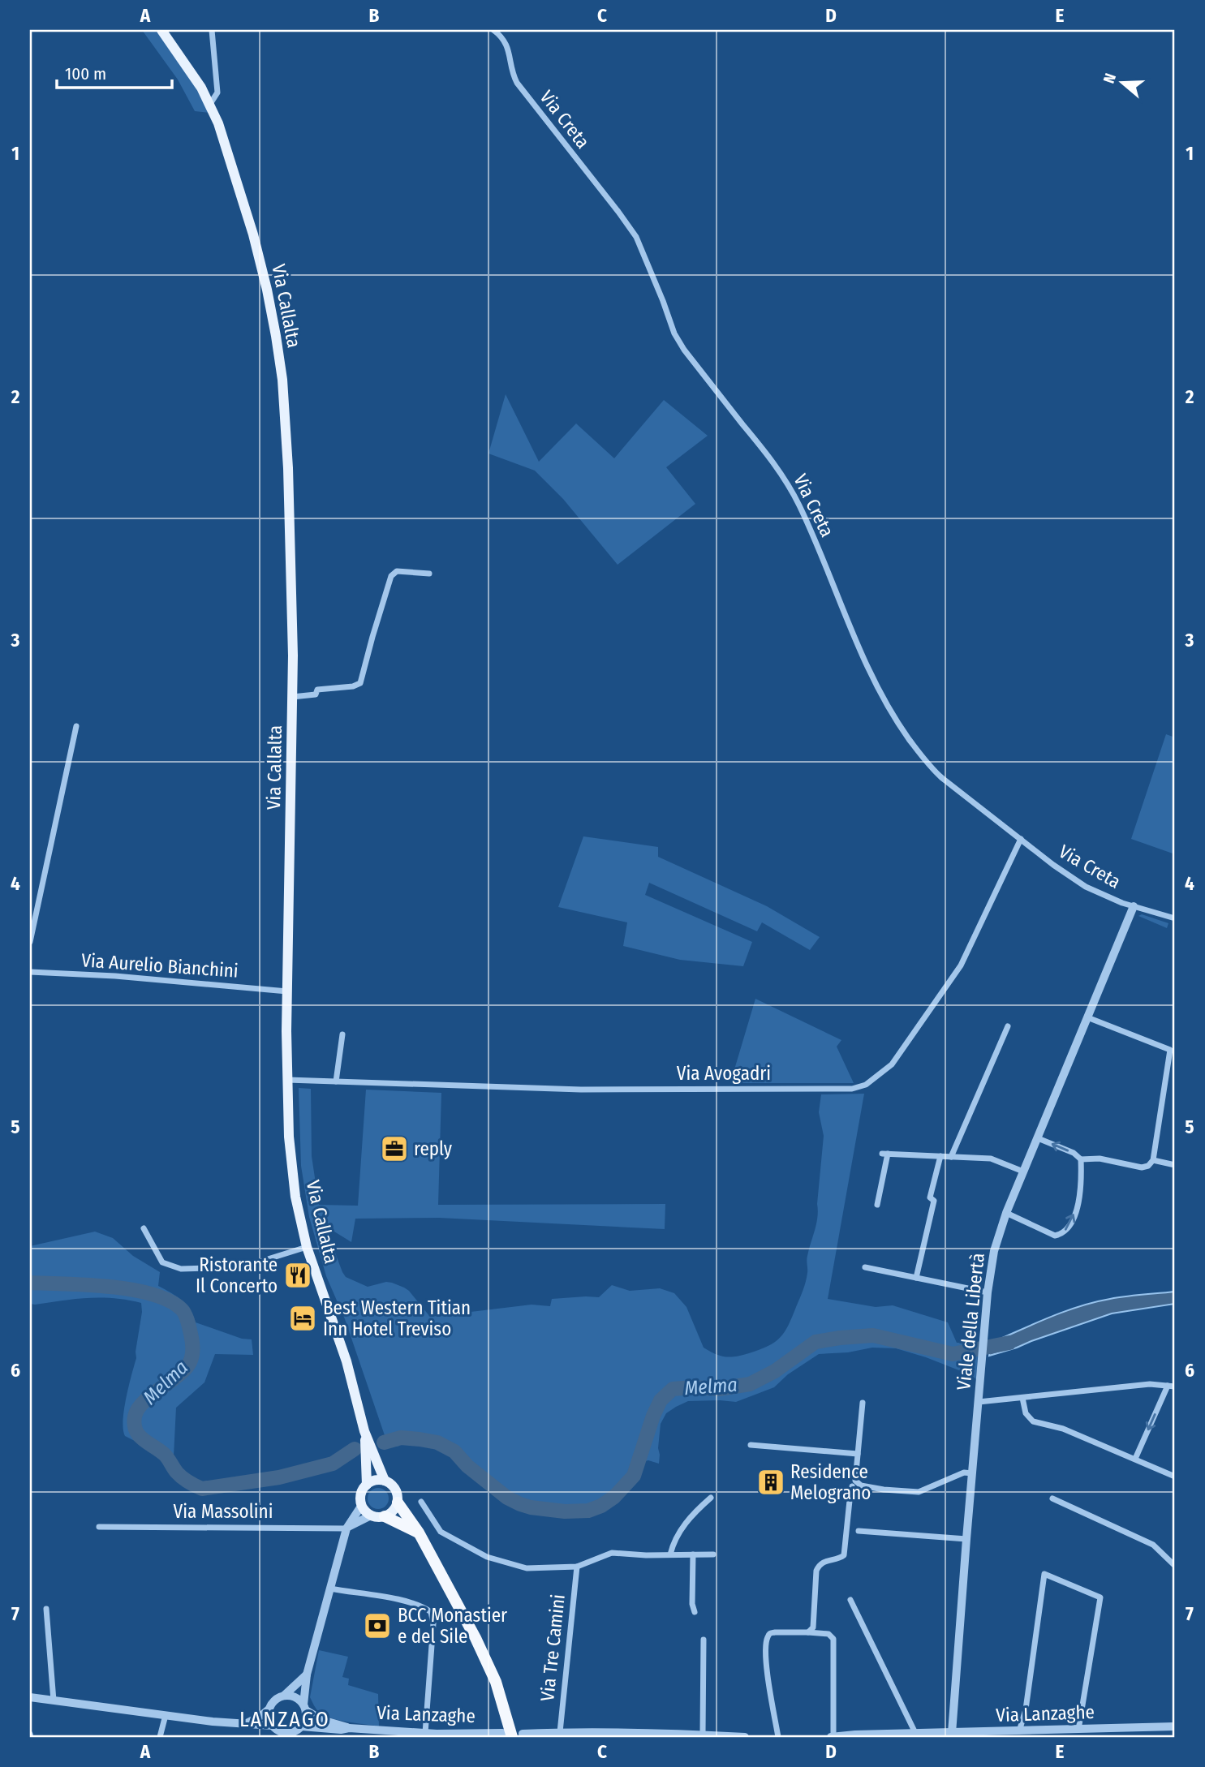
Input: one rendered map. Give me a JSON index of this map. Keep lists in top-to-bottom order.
{
  "streets": {
    "main road": ["Via Callalta"],
    "street": [
      "Via Creta",
      "Via Aurelio Bianchini",
      "Via Avogadri",
      "Viale della Libertà",
      "Via Massolini",
      "Via Tre Camini",
      "Via Lanzaghe"
    ]
  },
  "crossings": [
    ["Via Creta", "Via Avogadri"],
    ["Via Creta", "Viale della Libertà"],
    ["Via Callalta", "Via Aurelio Bianchini"],
    ["Via Callalta", "Via Avogadri"],
    ["Viale della Libertà", "Via Lanzaghe"],
    ["Via Tre Camini", "Via Lanzaghe"]
  ],
  "districts": ["LANZAGO"],
  "water": ["Melma"],
  "places": {
    "office": ["reply"],
    "restaurant": ["Ristorante Il Concerto"],
    "hotel": ["Best Western Titian Inn Hotel Treviso"],
    "building": ["Residence Melograno"],
    "bank": ["BCC Monastier e del Sile"]
  },
  "scale_bar": "100 m",
  "north": "left",
  "grid": {
    "columns": [
      "A",
      "B",
      "C",
      "D",
      "E"
    ],
    "rows": [
      "1",
      "2",
      "3",
      "4",
      "5",
      "6",
      "7"
    ]
  }
}
